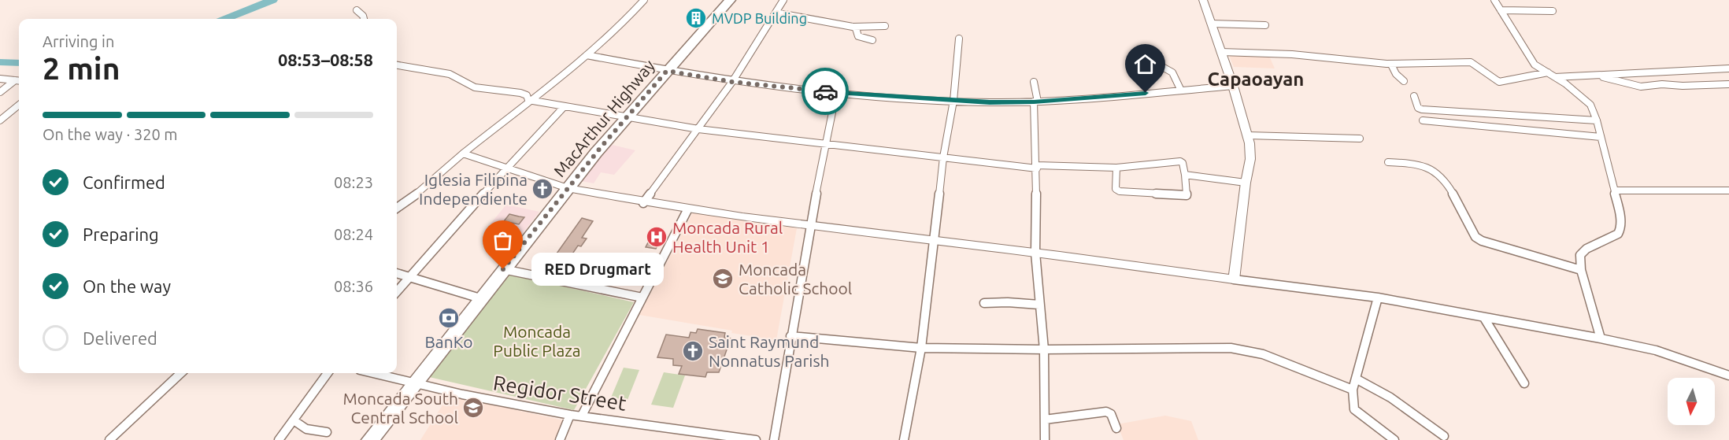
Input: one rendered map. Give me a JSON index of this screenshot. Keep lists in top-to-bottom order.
{
  "streets": {
    "highway": ["MacArthur Highway"],
    "street": ["Regidor Street"]
  },
  "crossings": [
    ["MacArthur Highway", "Regidor Street"]
  ],
  "districts": ["Capaoayan"],
  "parks": ["Moncada Public Plaza"],
  "places": {
    "building": ["MVDP Building"],
    "church": ["Iglesia Filipina Independiente", "Saint Raymund Nonnatus Parish"],
    "hospital": ["Moncada Rural Health Unit 1"],
    "other": ["RED Drugmart"],
    "school or university": ["Moncada Catholic School", "Moncada South Central School"],
    "bank": ["BanKo"]
  },
  "north": "bottom",
  "page": {
    "heading": ["2 min", "Arriving in", "08:53–08:58"],
    "bar": "On the way · 320 m",
    "list": [
      ["Confirmed", "08:23"],
      ["Preparing", "08:24"],
      ["On the way", "08:36"],
      "Delivered"
    ],
    "bubble": "RED Drugmart"
  }
}
